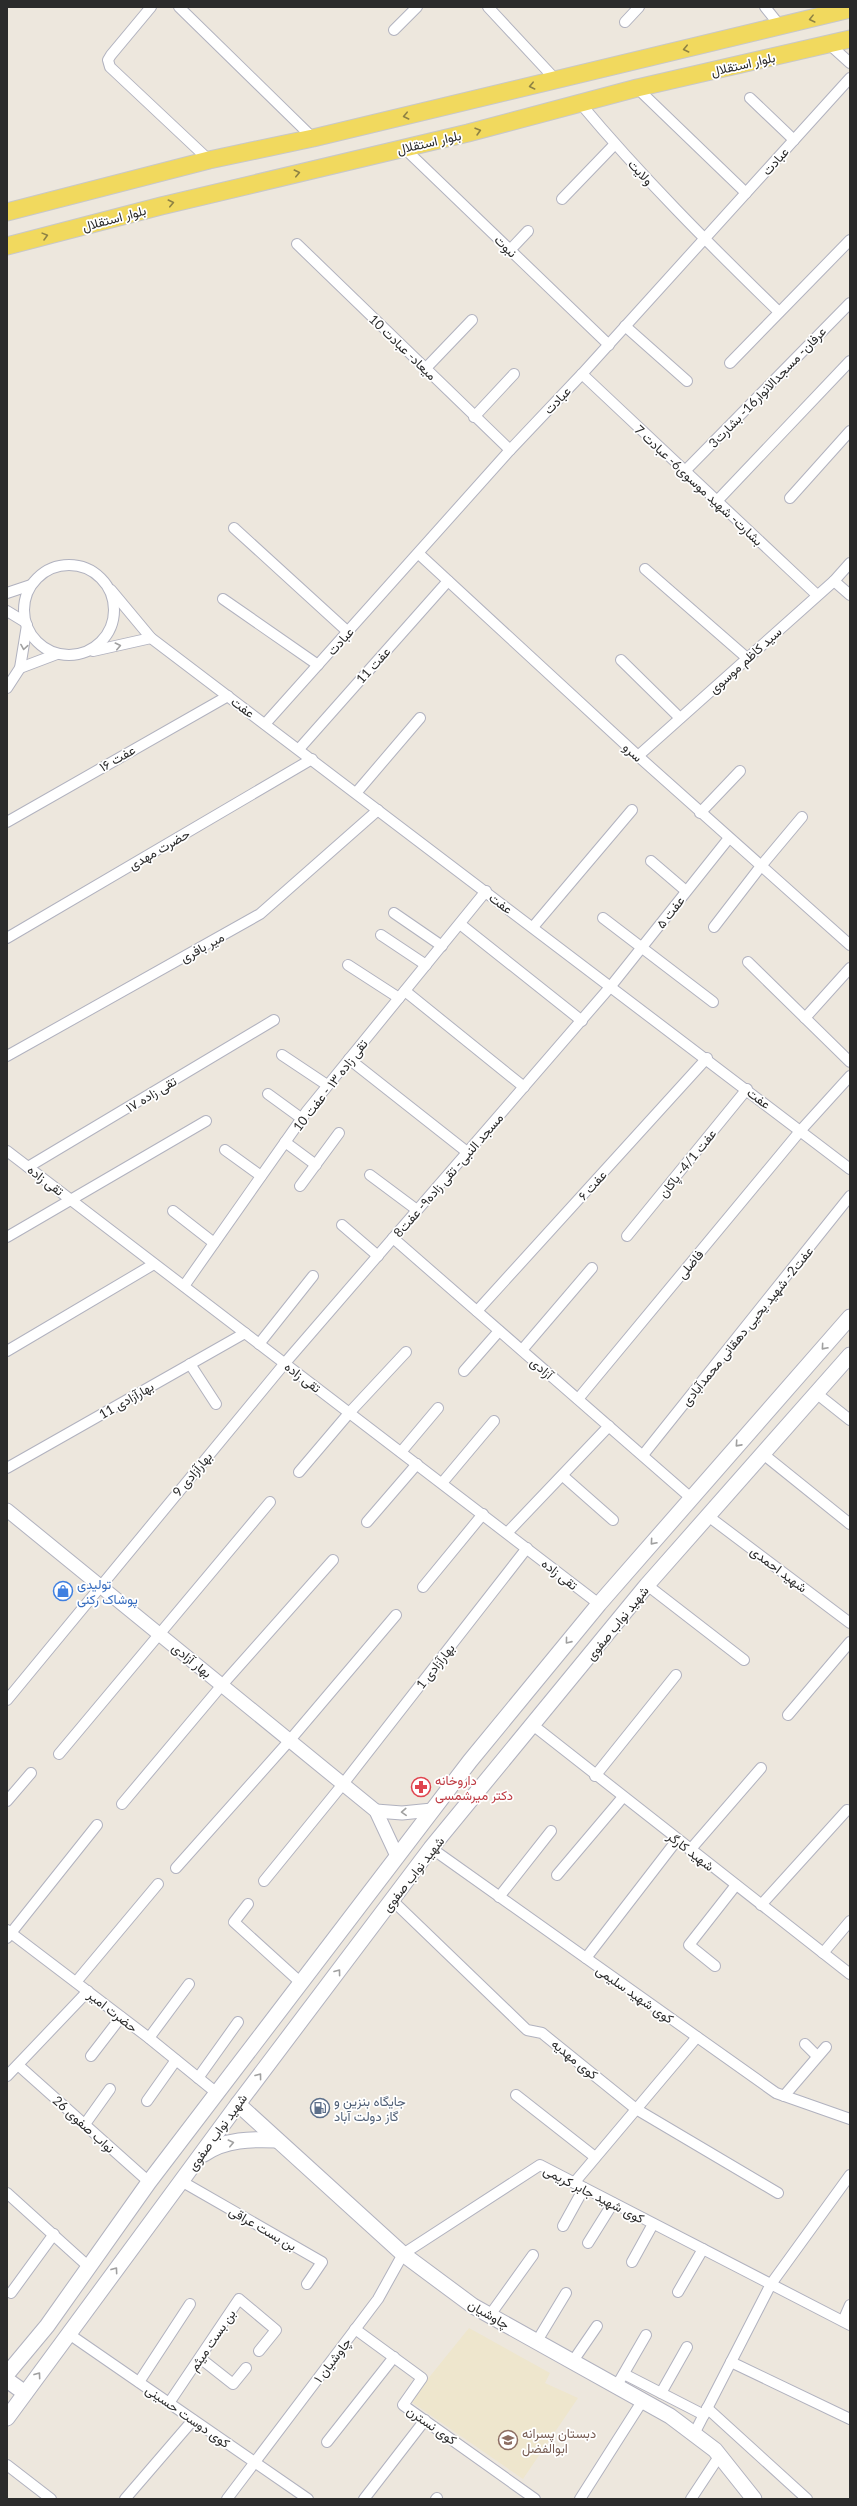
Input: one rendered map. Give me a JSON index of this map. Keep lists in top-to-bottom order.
{
  "streets": {
    "main road": ["بلوار استقلال", "شهید نواب صفوی", "چاوشیان"],
    "street": [
      "عبادت",
      "ولایت",
      "نبوت",
      "میعاد- عبادت 10",
      "عرفان- مسجدالانوار16- بشارت3",
      "بشارت- شهید موسوی6- عبادت 7",
      "سید کاظم موسوی",
      "عفت 11",
      "عفت",
      "سرو",
      "عفت ۱۶",
      "حضرت مهدی",
      "عفت ۵",
      "میر بافری",
      "تقی زاده ۱۳ - عفت 10",
      "تقی زاده ۱۷",
      "عفت 4/1- پاکان",
      "مسجد النبی- تقی زاده۹- عفت8",
      "تقی زاده",
      "عفت ۶",
      "فاضلی",
      "عفت2- شهید یحیی دهقانی محمدآبادی",
      "آزادی",
      "بهارآزادی 11",
      "بهارآزادی 9",
      "شهید احمدی",
      "بهار آزادی",
      "بهارآزادی 1",
      "شهید کارگر",
      "کوی شهید سلیمی",
      "حضرت امیر",
      "کوی مهدیه",
      "نواب صفوی 26",
      "کوی شهید جابر کریمی",
      "بن بست عراقی",
      "بن بست میثم",
      "چاوشیان ۱",
      "کوی دوست حسینی",
      "کوی نسترن"
    ]
  },
  "crossings": [
    ["بلوار استقلال", "ولایت"],
    ["بلوار استقلال", "نبوت"],
    ["عبادت", "ولایت"],
    ["عبادت", "نبوت"],
    ["عبادت", "میعاد- عبادت 10"],
    ["عبادت", "بشارت- شهید موسوی6- عبادت 7"],
    ["عبادت", "عفت"],
    ["عبادت", "سرو"],
    ["عرفان- مسجدالانوار16- بشارت3", "بشارت- شهید موسوی6- عبادت 7"],
    ["بشارت- شهید موسوی6- عبادت 7", "سید کاظم موسوی"],
    ["سید کاظم موسوی", "سرو"],
    ["عفت 11", "عفت"],
    ["عفت 11", "سرو"],
    ["عفت", "عفت ۱۶"],
    ["عفت", "حضرت مهدی"],
    ["عفت", "عفت ۵"],
    ["عفت", "میر بافری"],
    ["عفت", "تقی زاده ۱۳ - عفت 10"],
    ["عفت", "عفت 4/1- پاکان"],
    ["عفت", "مسجد النبی- تقی زاده۹- عفت8"],
    ["عفت", "عفت ۶"],
    ["عفت", "فاضلی"],
    ["سرو", "عفت ۵"],
    ["عفت ۵", "مسجد النبی- تقی زاده۹- عفت8"],
    ["تقی زاده ۱۳ - عفت 10", "تقی زاده"],
    ["تقی زاده ۱۷", "تقی زاده"],
    ["مسجد النبی- تقی زاده۹- عفت8", "تقی زاده"],
    ["مسجد النبی- تقی زاده۹- عفت8", "آزادی"],
    ["مسجد النبی- تقی زاده۹- عفت8", "بهارآزادی 9"],
    ["تقی زاده", "بهارآزادی 11"],
    ["تقی زاده", "بهارآزادی 9"],
    ["تقی زاده", "شهید نواب صفوی"],
    ["تقی زاده", "بهارآزادی 1"],
    ["عفت ۶", "آزادی"],
    ["فاضلی", "آزادی"],
    ["عفت2- شهید یحیی دهقانی محمدآبادی", "آزادی"],
    ["آزادی", "شهید نواب صفوی"],
    ["بهارآزادی 9", "بهار آزادی"],
    ["شهید احمدی", "شهید نواب صفوی"],
    ["شهید نواب صفوی", "بهار آزادی"],
    ["شهید نواب صفوی", "شهید کارگر"],
    ["شهید نواب صفوی", "کوی شهید سلیمی"],
    ["شهید نواب صفوی", "حضرت امیر"],
    ["شهید نواب صفوی", "کوی مهدیه"],
    ["شهید نواب صفوی", "نواب صفوی 26"],
    ["شهید نواب صفوی", "بن بست عراقی"],
    ["شهید نواب صفوی", "چاوشیان"],
    ["شهید نواب صفوی", "کوی دوست حسینی"],
    ["بهار آزادی", "بهارآزادی 1"],
    ["کوی شهید جابر کریمی", "چاوشیان"],
    ["کوی شهید جابر کریمی", "چاوشیان ۱"],
    ["چاوشیان", "چاوشیان ۱"],
    ["بن بست میثم", "کوی دوست حسینی"],
    ["چاوشیان ۱", "کوی دوست حسینی"],
    ["چاوشیان ۱", "کوی نسترن"]
  ],
  "places": {
    "shop": ["تولیدی پوشاک رکنی"],
    "pharmacy": ["داروخانه دکتر میرشمسی"],
    "fuel station": ["جایگاه بنزین و گاز دولت آباد"],
    "school or university": ["دبستان پسرانه ابوالفضل"]
  }
}
